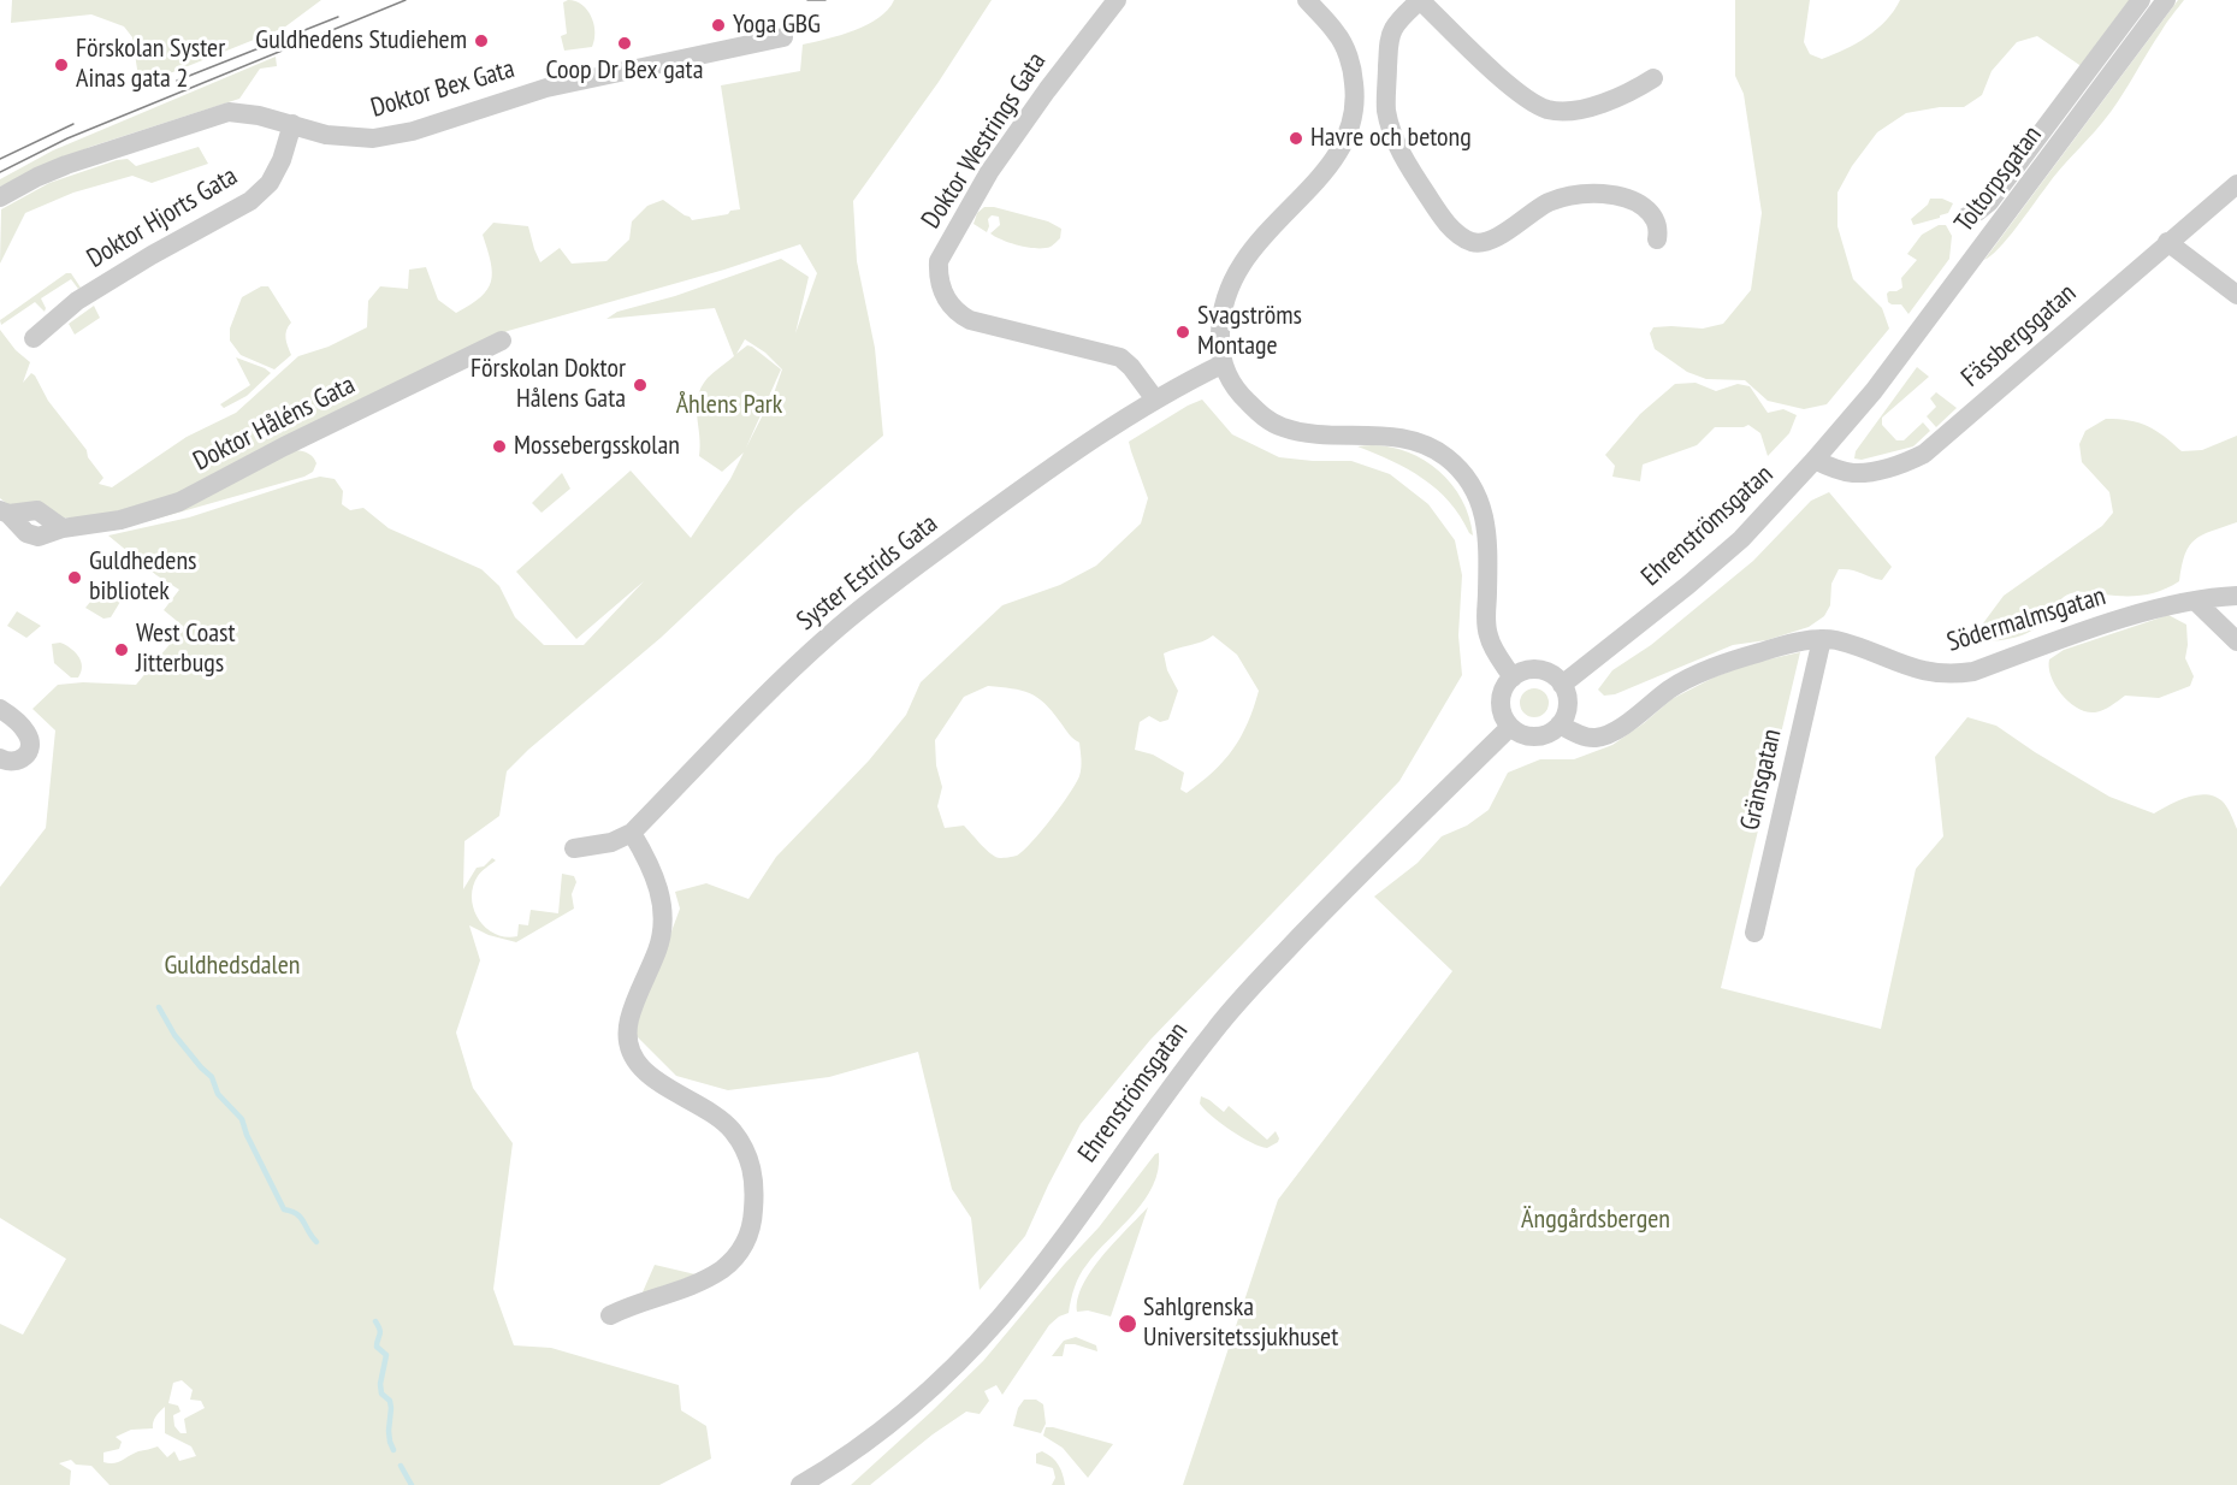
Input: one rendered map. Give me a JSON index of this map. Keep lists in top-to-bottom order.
{
  "streets": {
    "street": [
      "Doktor Bex Gata",
      "Doktor Westrings Gata",
      "Toltorpsgatan",
      "Doktor Hjorts Gata",
      "Fässbergsgatan",
      "Doktor Håléns Gata",
      "Ehrenströmsgatan",
      "Syster Estrids Gata",
      "Södermalmsgatan",
      "Gränsgatan"
    ]
  },
  "crossings": [
    ["Doktor Bex Gata", "Doktor Hjorts Gata"],
    ["Doktor Westrings Gata", "Syster Estrids Gata"],
    ["Toltorpsgatan", "Ehrenströmsgatan"],
    ["Fässbergsgatan", "Ehrenströmsgatan"],
    ["Ehrenströmsgatan", "Södermalmsgatan"],
    ["Södermalmsgatan", "Gränsgatan"]
  ],
  "parks": ["Åhlens Park", "Guldhedsdalen", "Änggårdsbergen"],
  "places": [
    "Yoga GBG",
    "Guldhedens Studiehem",
    "Coop Dr Bex gata",
    "Förskolan Syster Ainas gata 2",
    "Havre och betong",
    "Svagströms Montage",
    "Förskolan Doktor Hålens Gata",
    "Mossebergsskolan",
    "Guldhedens bibliotek",
    "West Coast Jitterbugs",
    "Sahlgrenska Universitetssjukhuset"
  ]
}
